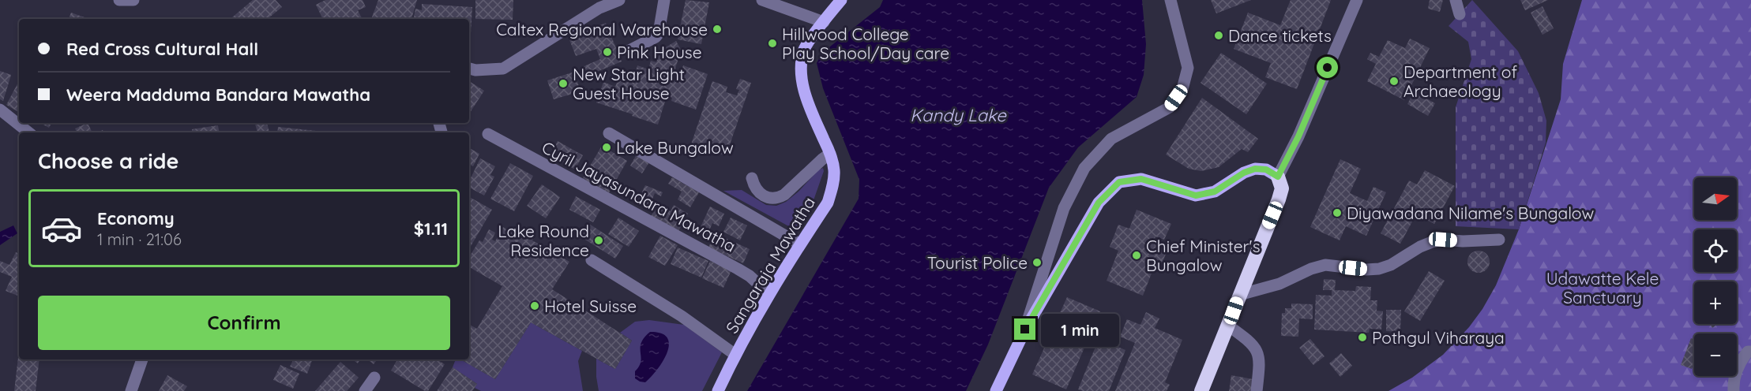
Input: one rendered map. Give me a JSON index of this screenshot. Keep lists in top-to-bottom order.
{
  "streets": {
    "main road": ["Sangaraja Mawatha"],
    "street": ["Cyril Jayasundara Mawatha"]
  },
  "crossings": [
    ["Cyril Jayasundara Mawatha", "Sangaraja Mawatha"]
  ],
  "water": ["Kandy Lake"],
  "parks": ["Udawatte Kele Sanctuary"],
  "places": [
    "Caltex Regional Warehouse",
    "Dance tickets",
    "Hillwood College Play School/Day care",
    "Pink House",
    "Department of Archaeology",
    "New Star Light Guest House",
    "Lake Bungalow",
    "Diyawadana Nilame's Bungalow",
    "Lake Round Residence",
    "Chief Minister's Bungalow",
    "Tourist Police",
    "Hotel Suisse",
    "Pothgul Viharaya"
  ],
  "north": "right",
  "page": {
    "banner": ["Red Cross Cultural Hall", "Weera Madduma Bandara Mawatha"],
    "heading": "Choose a ride",
    "map_buttons": ["+", "−"],
    "list": [
      {
        "name": "Economy",
        "note": "1 min · 21:06",
        "value": "$1.11"
      }
    ],
    "buttons": "Confirm",
    "bubble": "1 min"
  }
}
